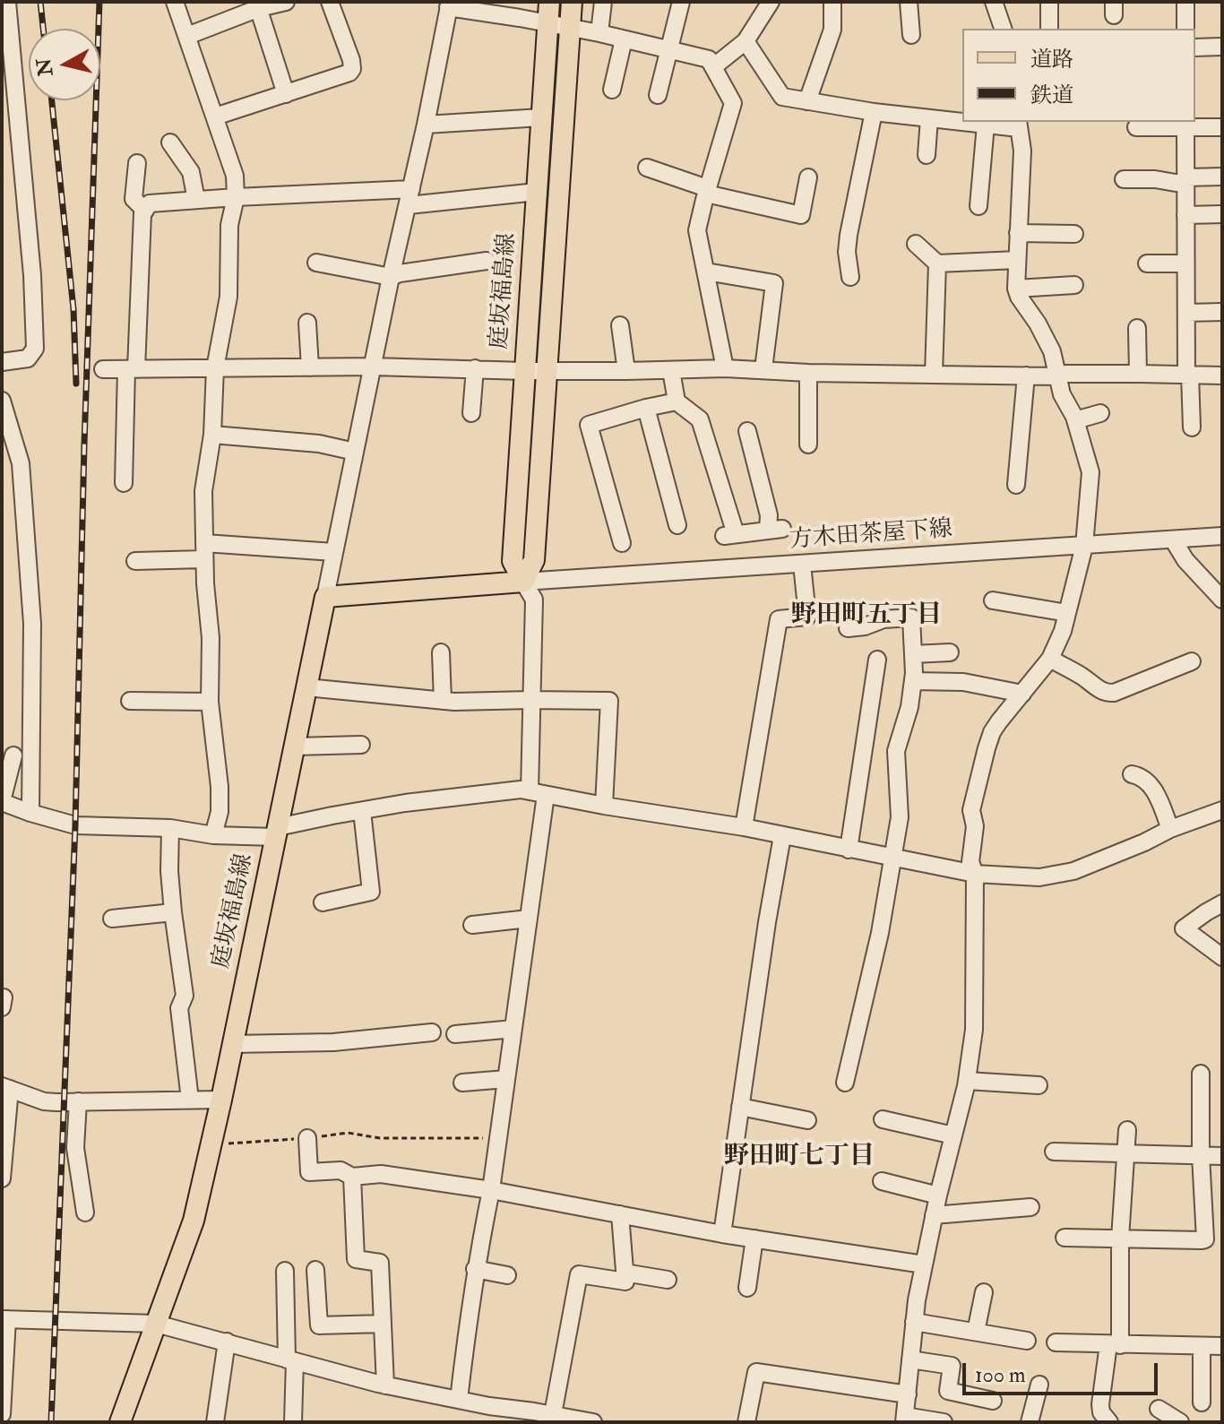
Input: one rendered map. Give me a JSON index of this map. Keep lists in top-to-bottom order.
{
  "streets": {
    "main road": ["庭坂福島線"],
    "street": ["方木田茶屋下線"]
  },
  "crossings": [
    ["庭坂福島線", "方木田茶屋下線"]
  ],
  "districts": ["野田町五丁目", "野田町七丁目"],
  "legend": ["道路", "鉄道"],
  "scale_bar": "100 m",
  "north": "left"
}
